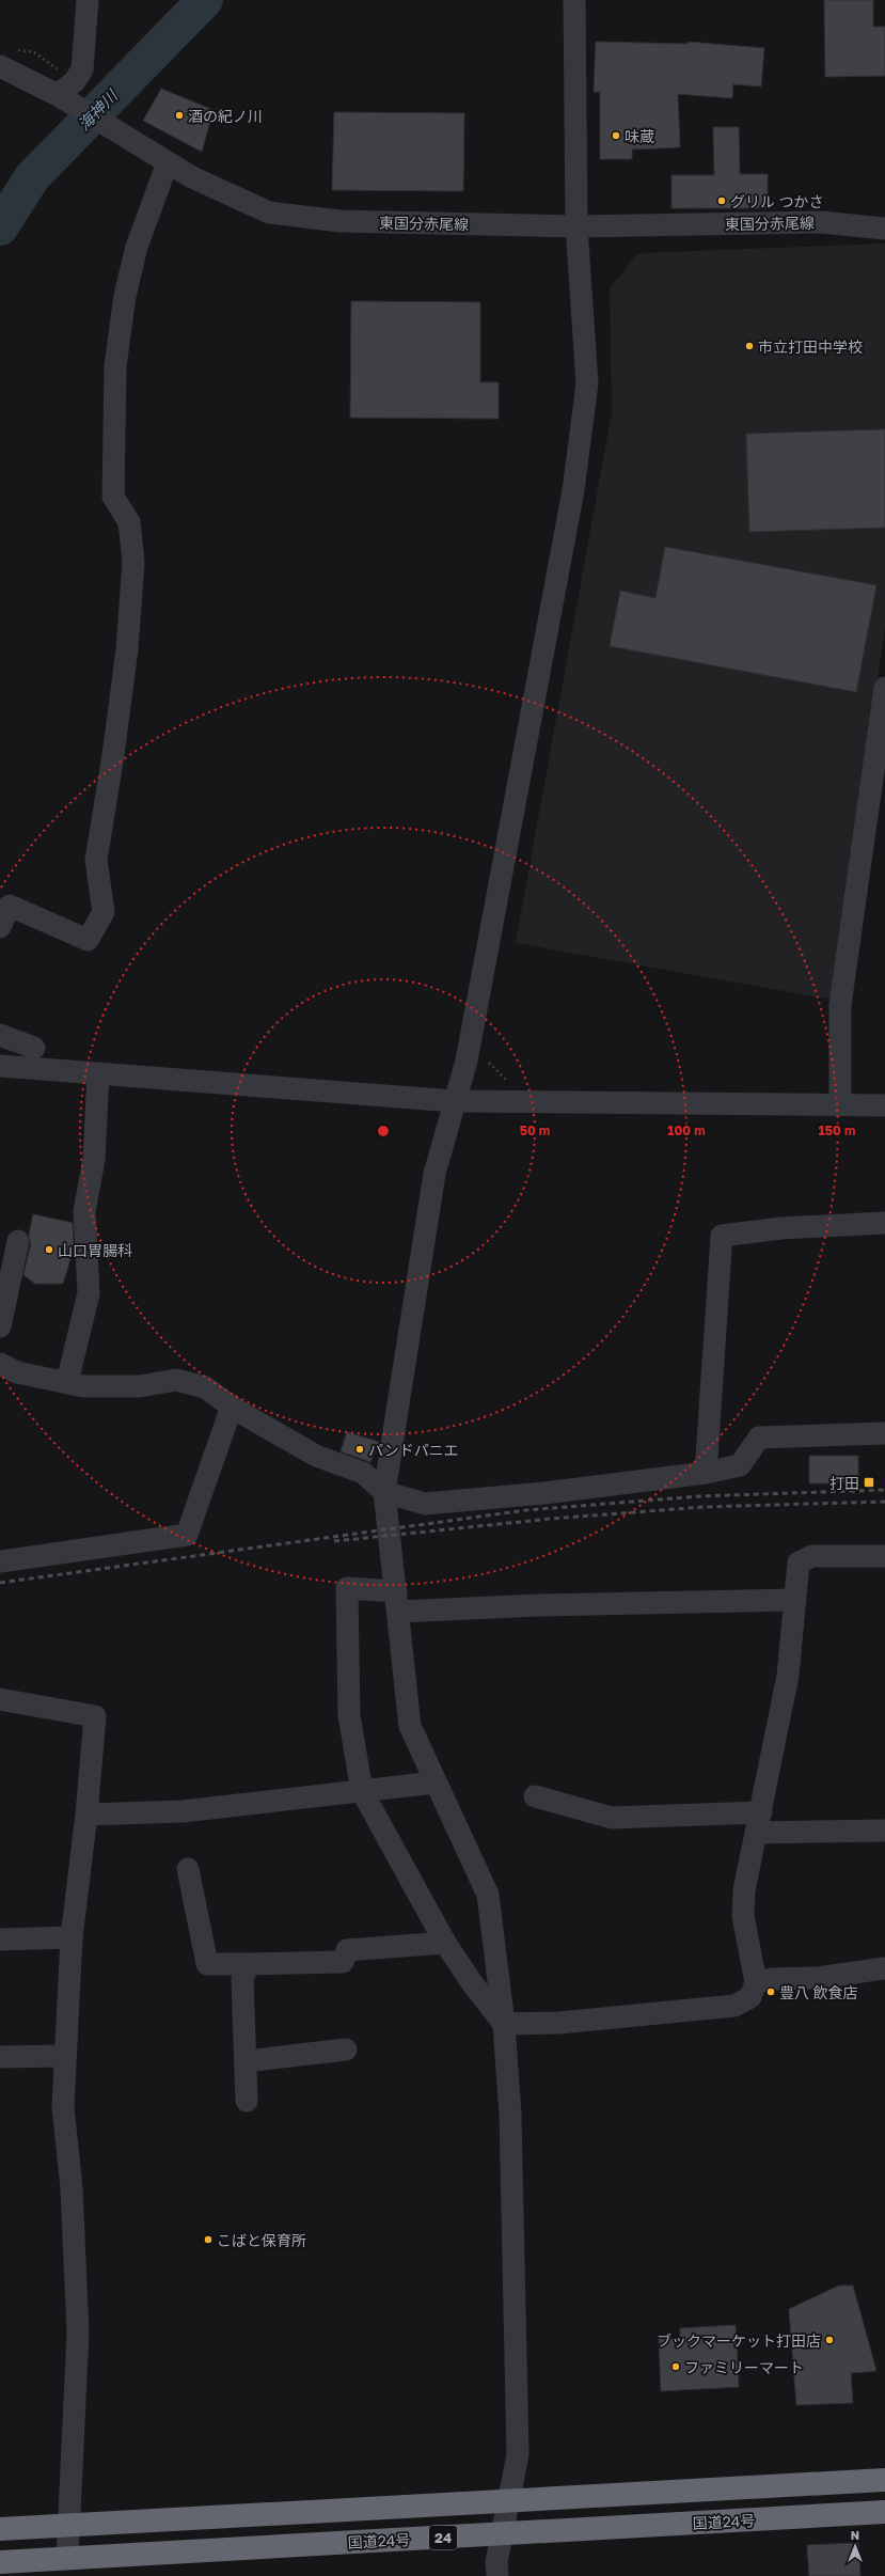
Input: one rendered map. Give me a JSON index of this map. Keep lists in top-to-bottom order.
{
  "streets": {
    "highway": ["国道24号", "24"],
    "street": ["東国分赤尾線"]
  },
  "water": ["海神川"],
  "places": {
    "other": [
      "酒の紀ノ川",
      "味蔵",
      "グリル つかさ",
      "市立打田中学校",
      "山口胃腸科",
      "パンドパニエ",
      "豊八 飲食店",
      "こばと保育所",
      "ブックマーケット打田店",
      "ファミリーマート"
    ],
    "transit": ["打田"]
  },
  "north": "top",
  "rings": ["50 m", "100 m", "150 m"]
}
